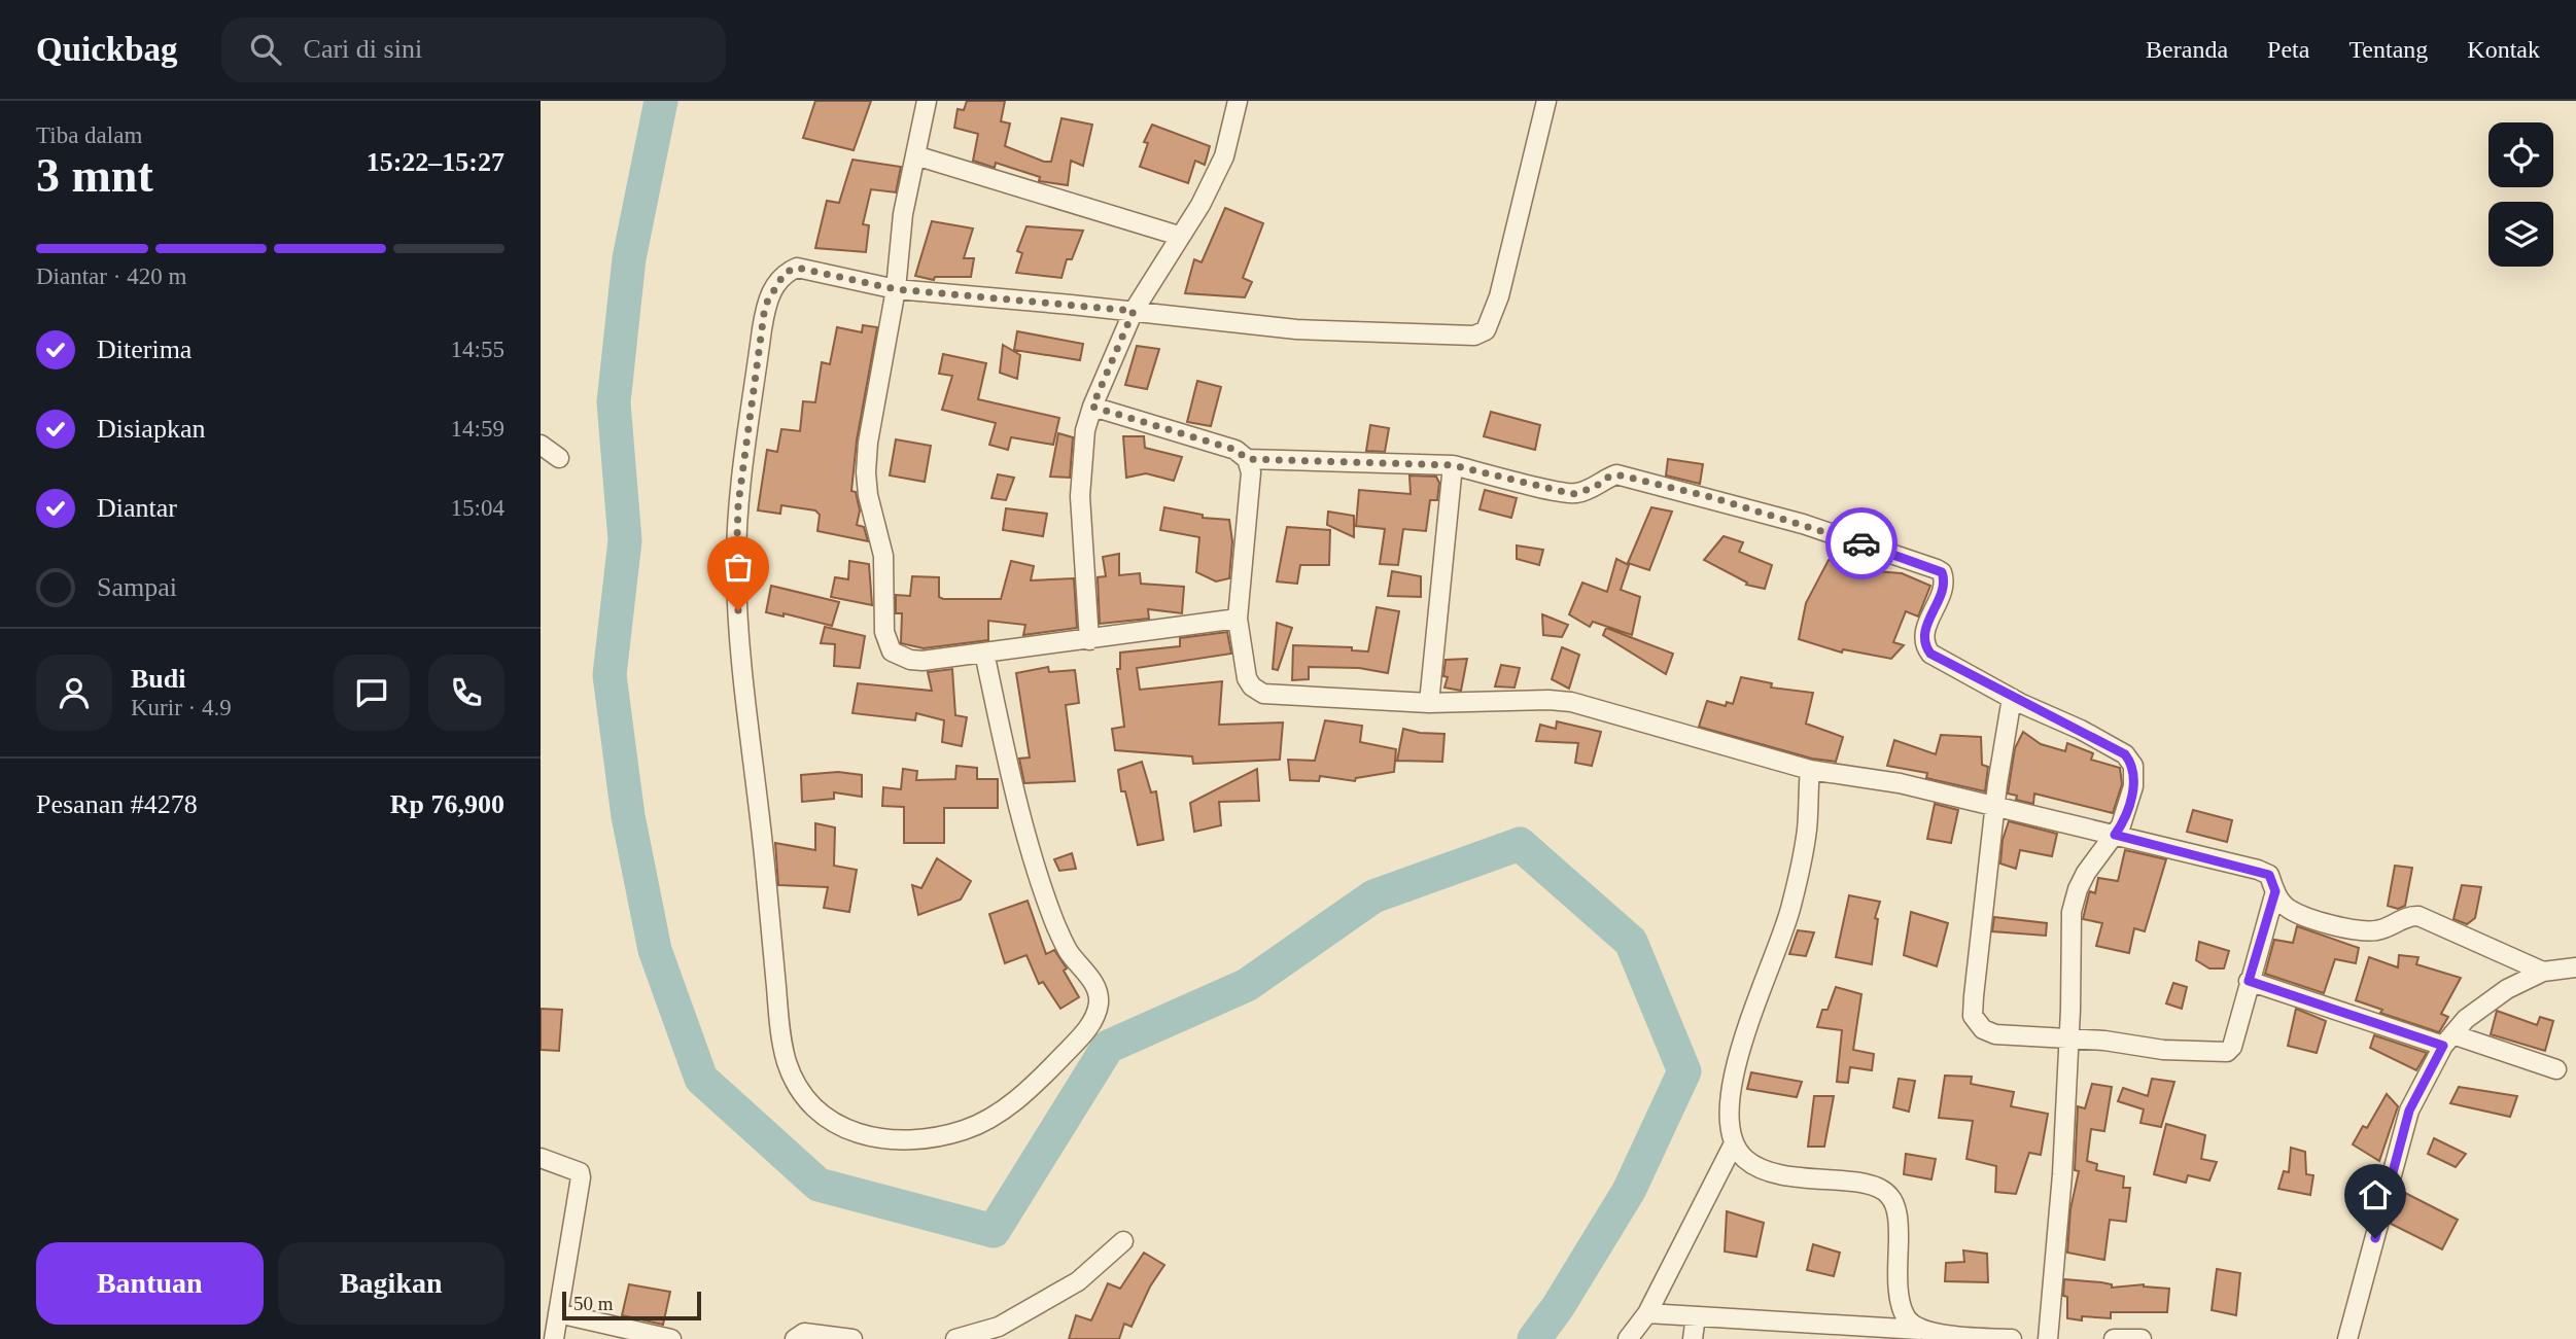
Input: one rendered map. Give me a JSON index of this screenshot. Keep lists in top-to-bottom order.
{
  "scale_bar": "50 m",
  "page": {
    "header": "Quickbag",
    "search": "Cari di sini",
    "nav": [
      "Beranda",
      "Peta",
      "Tentang",
      "Kontak"
    ],
    "heading": ["3 mnt", "Tiba dalam", "15:22–15:27"],
    "panel": [
      "Budi",
      "Kurir · 4.9",
      "Pesanan #4278",
      "Rp 76,900"
    ],
    "bar": "Diantar · 420 m",
    "list": [
      ["Diterima", "14:55"],
      ["Disiapkan", "14:59"],
      ["Diantar", "15:04"],
      "Sampai"
    ],
    "buttons": ["Bantuan", "Bagikan"],
    "scale": "50 m"
  }
}
